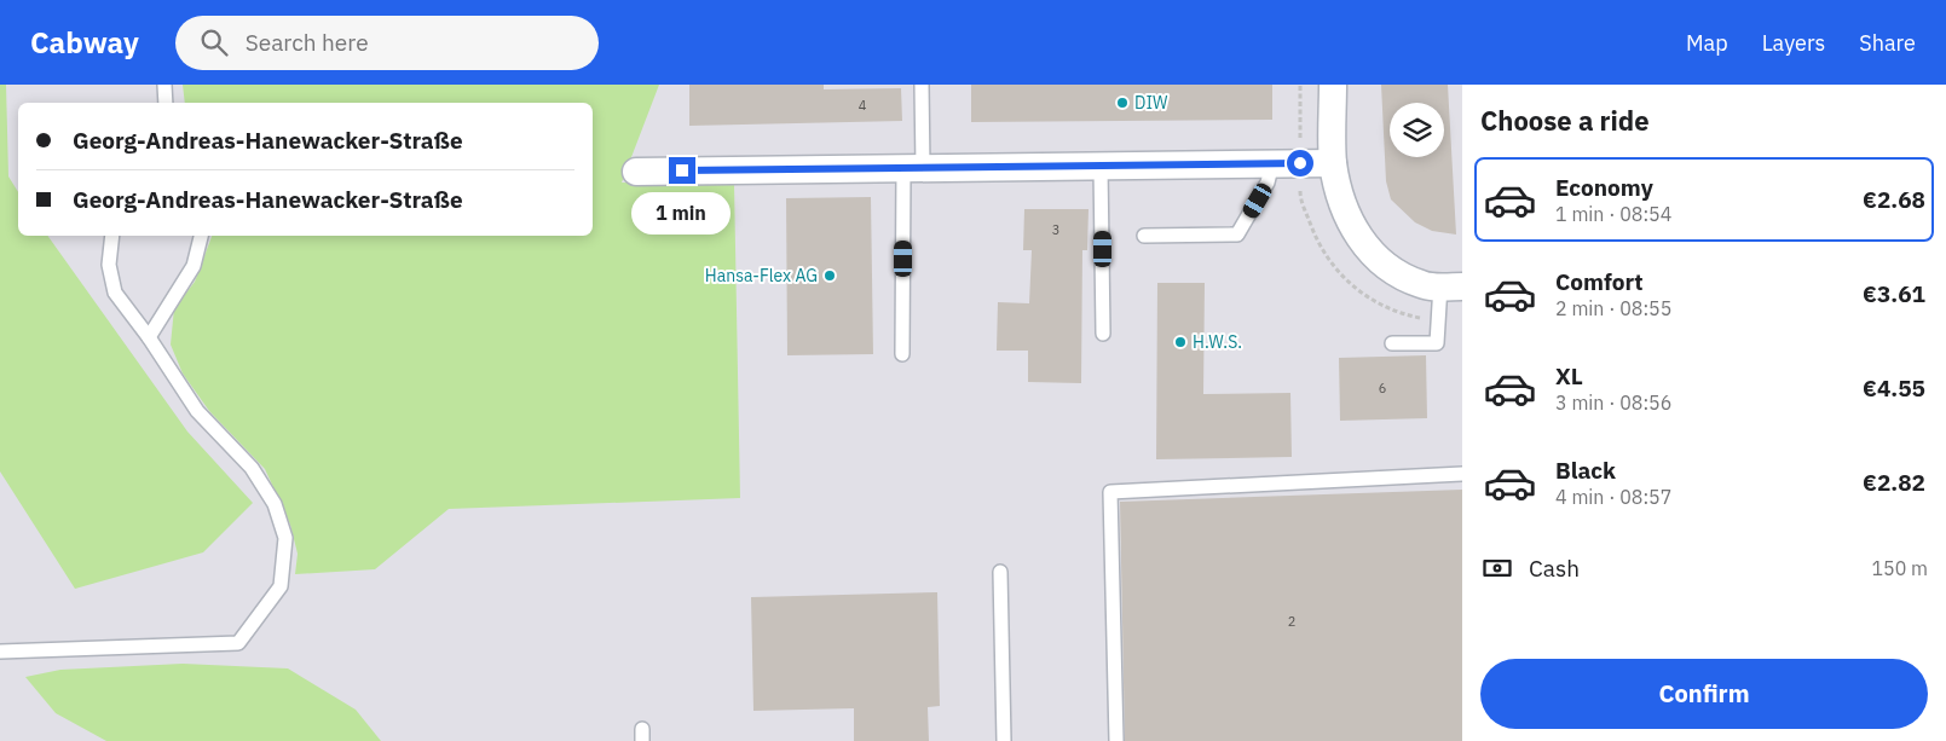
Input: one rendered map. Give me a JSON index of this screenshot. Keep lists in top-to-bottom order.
{
  "places": ["DIW", "Hansa-Flex AG", "H.W.S."],
  "house_numbers": [
    "4",
    "3",
    "6",
    "2"
  ],
  "page": {
    "header": "Cabway",
    "search": "Search here",
    "nav": ["Map", "Layers", "Share"],
    "heading": "Choose a ride",
    "banner": ["Georg-Andreas-Hanewacker-Straße", "Georg-Andreas-Hanewacker-Straße"],
    "list": [
      {
        "name": "Economy",
        "note": "1 min · 08:54",
        "value": "€2.68"
      },
      {
        "name": "Comfort",
        "note": "2 min · 08:55",
        "value": "€3.61"
      },
      {
        "name": "XL",
        "note": "3 min · 08:56",
        "value": "€4.55"
      },
      {
        "name": "Black",
        "note": "4 min · 08:57",
        "value": "€2.82"
      }
    ],
    "bubble": "1 min",
    "pay": ["Cash", "150 m"],
    "buttons": "Confirm"
  }
}
